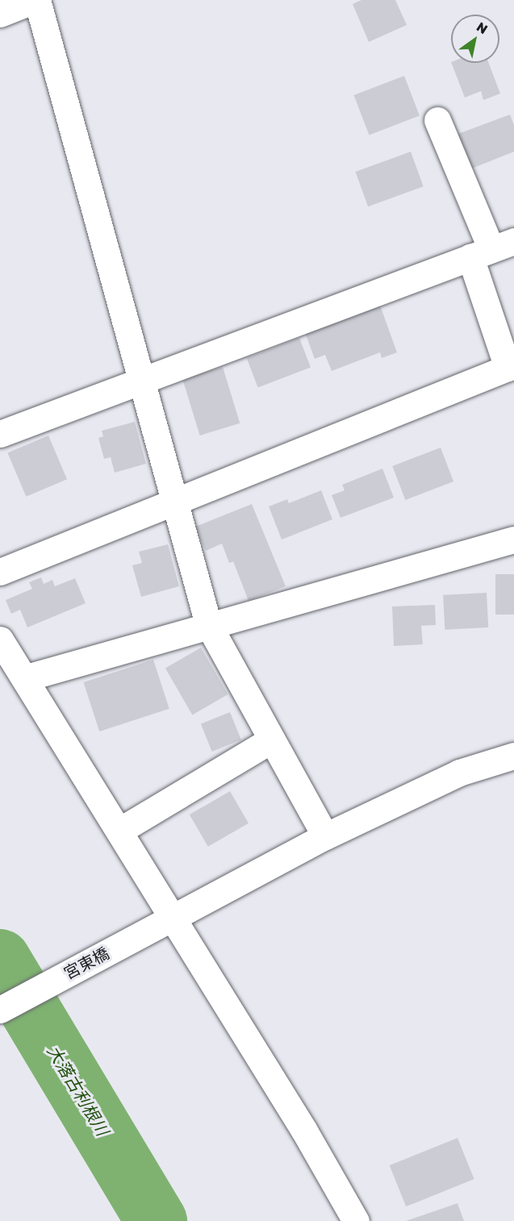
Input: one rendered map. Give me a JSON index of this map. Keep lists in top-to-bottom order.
{
  "streets": {
    "street": ["宮東橋"]
  },
  "water": ["大落古利根川"],
  "north": "top right"
}
